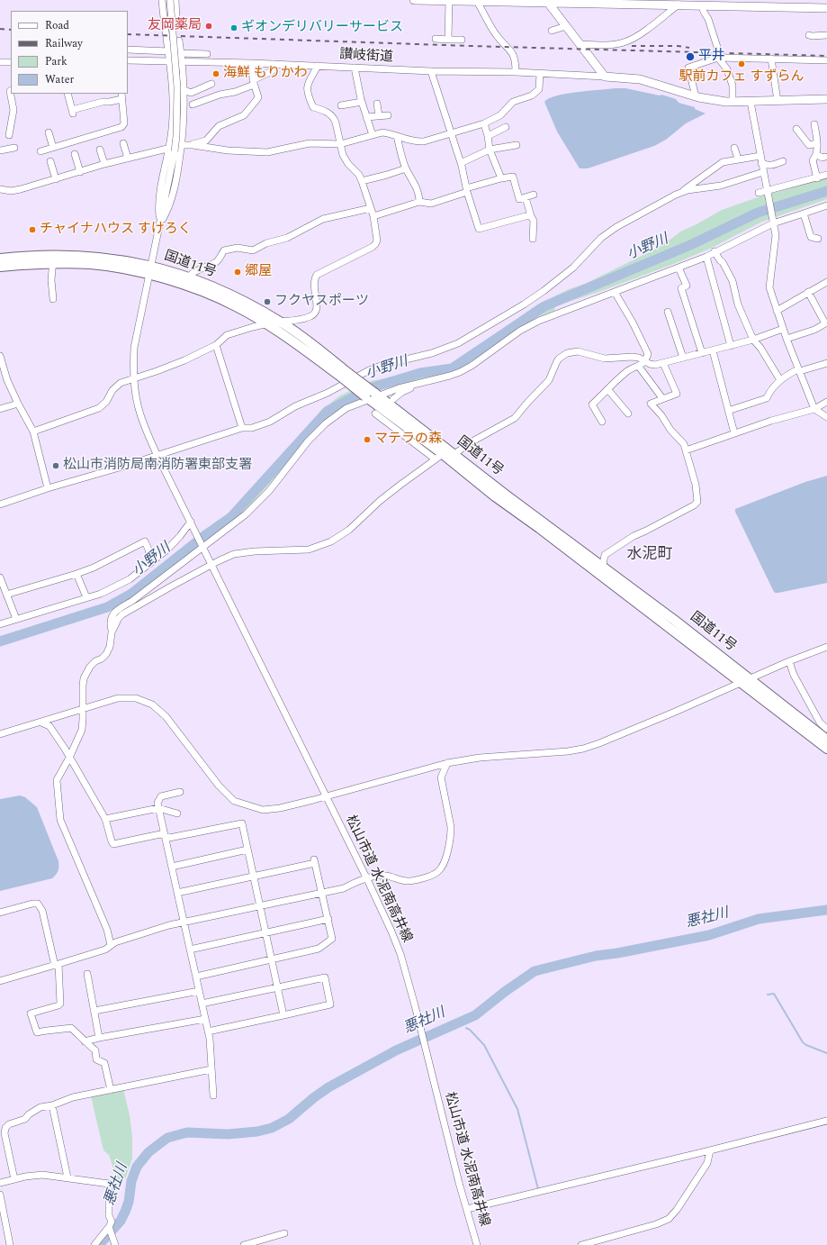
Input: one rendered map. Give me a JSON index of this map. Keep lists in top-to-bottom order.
{
  "streets": {
    "highway": ["国道11号"],
    "street": ["讃岐街道", "松山市道 水泥南高井線"]
  },
  "crossings": [
    ["国道11号", "松山市道 水泥南高井線"]
  ],
  "districts": ["水泥町"],
  "water": ["小野川", "悪社川"],
  "places": [
    "友岡薬局",
    "ギオンデリバリーサービス",
    "平井",
    "駅前カフェ すずらん",
    "海鮮 もりかわ",
    "チャイナハウス すけろく",
    "郷屋",
    "フクヤスポーツ",
    "マテラの森",
    "松山市消防局南消防署東部支署"
  ],
  "legend": [
    "Road",
    "Railway",
    "Park",
    "Water"
  ]
}
